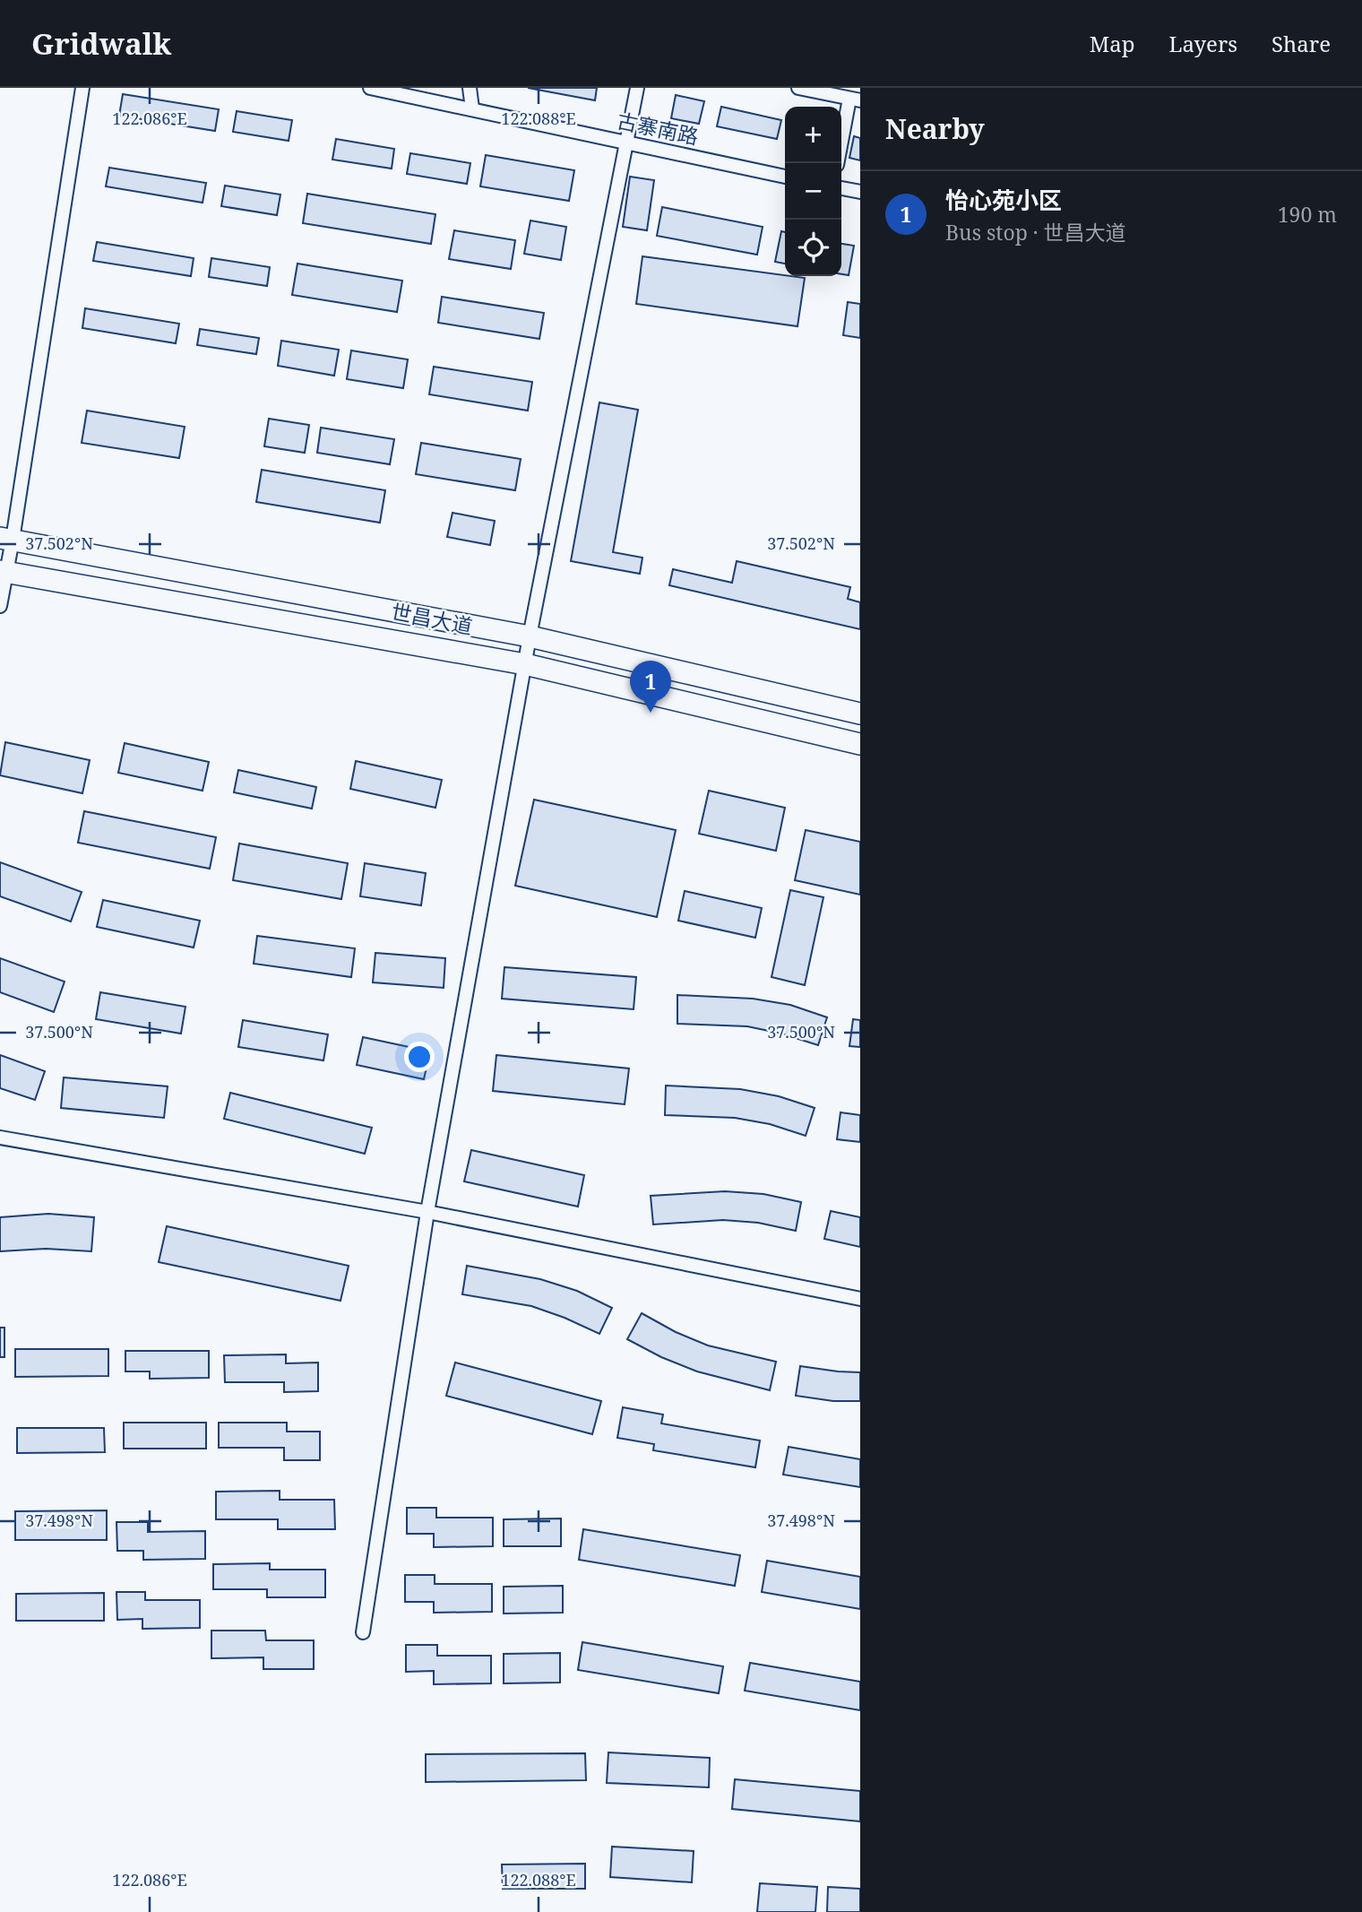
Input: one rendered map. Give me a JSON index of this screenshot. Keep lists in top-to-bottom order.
{
  "streets": {
    "main road": ["世昌大道"],
    "street": ["古寨南路"]
  },
  "page": {
    "header": "Gridwalk",
    "nav": ["Map", "Layers", "Share"],
    "heading": "Nearby",
    "map_buttons": ["+", "−"],
    "list": [
      {
        "mark": "1",
        "name": "怡心苑小区",
        "note": "Bus stop · 世昌大道",
        "value": "190 m"
      }
    ],
    "pins": "1"
  },
  "coordinates": [
    "122.086°E",
    "122.088°E",
    "37.502°N",
    "37.500°N",
    "37.498°N"
  ]
}
